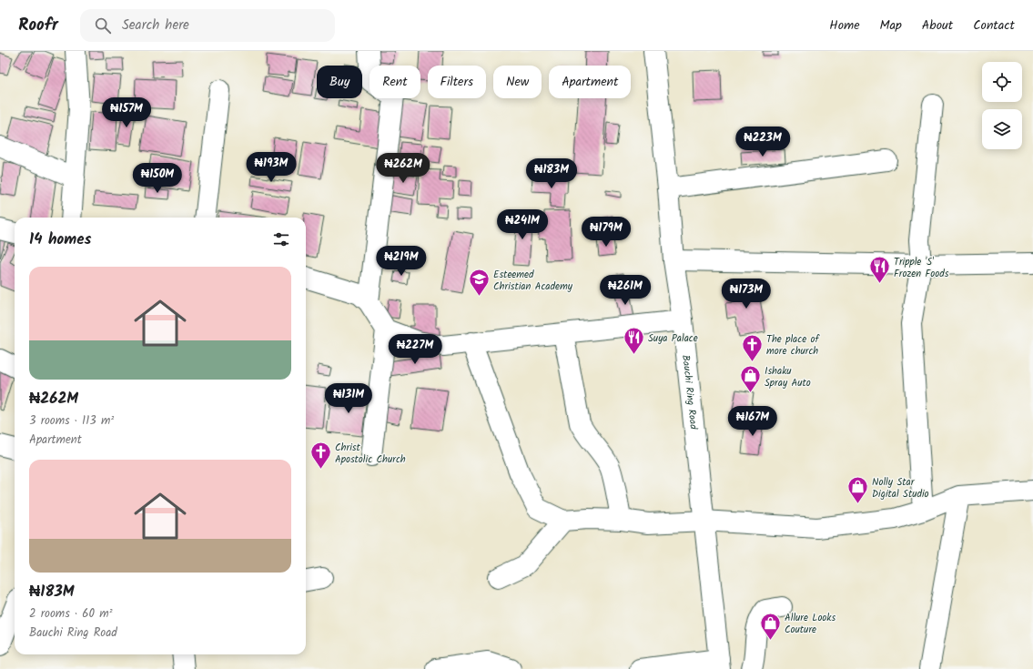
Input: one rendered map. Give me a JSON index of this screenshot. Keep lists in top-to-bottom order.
{
  "streets": {
    "street": ["Bauchi Ring Road"]
  },
  "places": {
    "restaurant": ["Tripple 'S' Frozen Foods", "Suya Palace"],
    "school or university": ["Esteemed Christian Academy"],
    "church": ["The place of more church", "Christ Apostolic Church"],
    "shop": ["Ishaku Spray Auto", "Nolly Star Digital Studio", "Allure Looks Couture"]
  },
  "page": {
    "header": "Roofr",
    "search": "Search here",
    "nav": [
      "Home",
      "Map",
      "About",
      "Contact"
    ],
    "chip": [
      "Buy",
      "Rent",
      "Filters",
      "New",
      "Apartment"
    ],
    "price": [
      "₦157M",
      "₦223M",
      "₦193M",
      "₦262M",
      "₦183M",
      "₦150M",
      "₦241M",
      "₦179M",
      "₦219M",
      "₦261M",
      "₦173M",
      "₦227M",
      "₦131M",
      "₦167M"
    ],
    "heading": "14 homes",
    "list": [
      {
        "name": "₦262M",
        "note": "3 rooms · 113 m² · Apartment"
      },
      {
        "name": "₦183M",
        "note": "2 rooms · 60 m² · Bauchi Ring Road"
      }
    ]
  }
}
